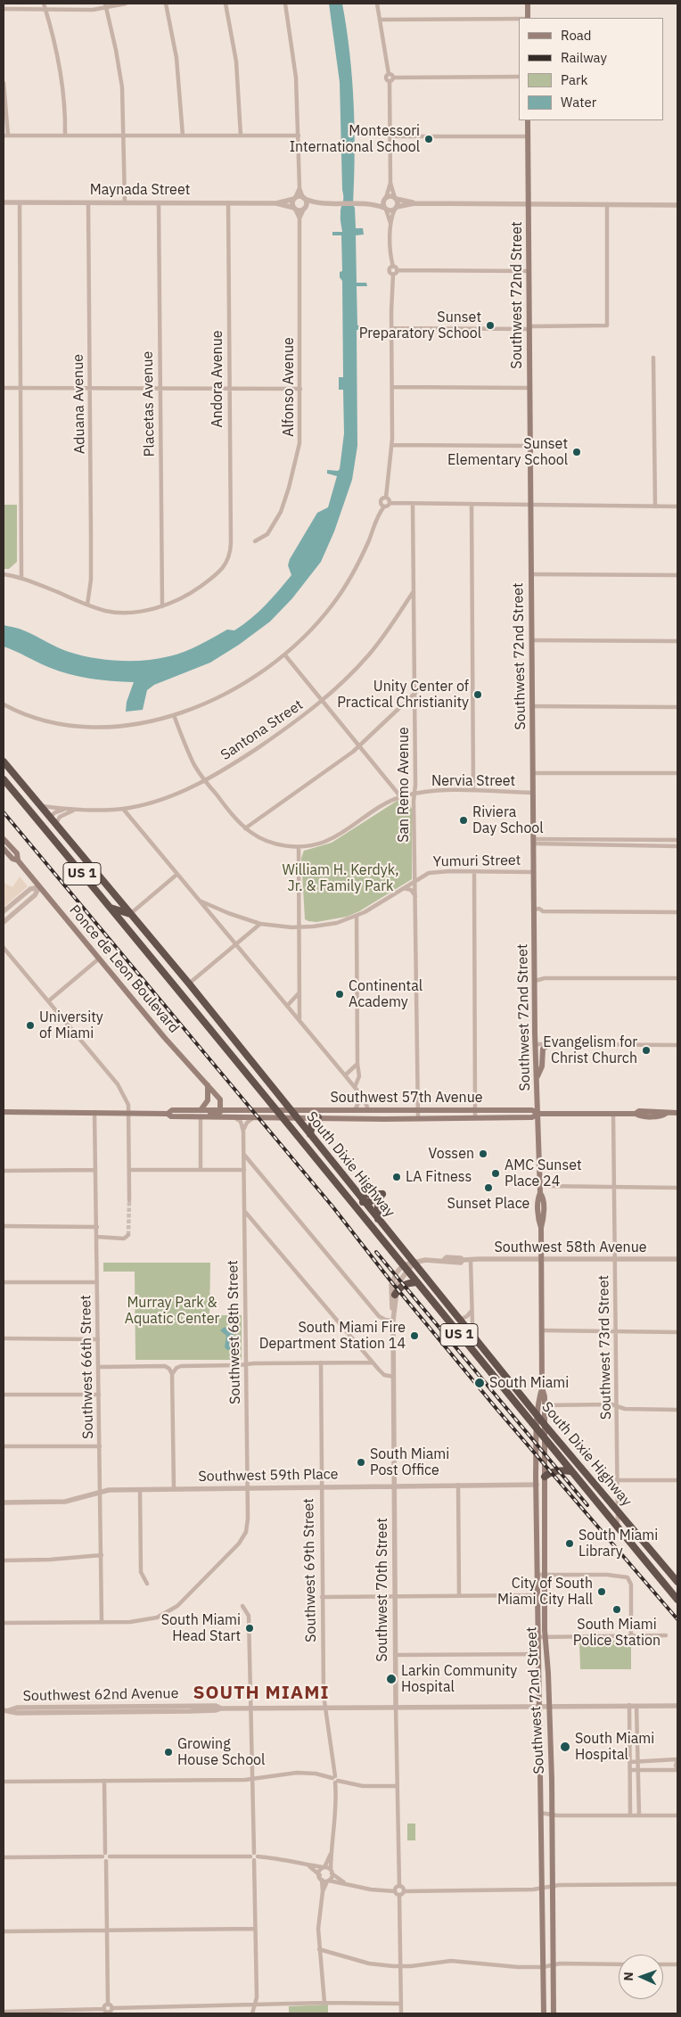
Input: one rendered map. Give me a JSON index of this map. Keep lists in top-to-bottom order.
{
  "streets": {
    "highway": ["US 1", "South Dixie Highway"],
    "main road": ["Southwest 72nd Street", "Ponce de Leon Boulevard", "Southwest 57th Avenue"],
    "street": [
      "Maynada Street",
      "Andora Avenue",
      "Alfonso Avenue",
      "Aduana Avenue",
      "Placetas Avenue",
      "Santona Street",
      "Nervia Street",
      "San Remo Avenue",
      "Yumuri Street",
      "Southwest 58th Avenue",
      "Southwest 68th Street",
      "Southwest 73rd Street",
      "Southwest 66th Street",
      "Southwest 59th Place",
      "Southwest 69th Street",
      "Southwest 70th Street",
      "Southwest 62nd Avenue"
    ]
  },
  "crossings": [
    ["Maynada Street", "Andora Avenue"],
    ["Maynada Street", "Alfonso Avenue"],
    ["Maynada Street", "Aduana Avenue"],
    ["Maynada Street", "Placetas Avenue"],
    ["Southwest 72nd Street", "Nervia Street"],
    ["Southwest 72nd Street", "Yumuri Street"],
    ["Southwest 72nd Street", "Southwest 57th Avenue"],
    ["Southwest 72nd Street", "South Dixie Highway"],
    ["Southwest 72nd Street", "Southwest 58th Avenue"],
    ["Southwest 72nd Street", "Southwest 59th Place"],
    ["Southwest 72nd Street", "Southwest 62nd Avenue"],
    ["Andora Avenue", "Placetas Avenue"],
    ["Santona Street", "Nervia Street"],
    ["Santona Street", "San Remo Avenue"],
    ["Santona Street", "South Dixie Highway"],
    ["Nervia Street", "San Remo Avenue"],
    ["San Remo Avenue", "Yumuri Street"],
    ["San Remo Avenue", "Southwest 57th Avenue"],
    ["Ponce de Leon Boulevard", "Southwest 57th Avenue"],
    ["Southwest 57th Avenue", "South Dixie Highway"],
    ["Southwest 57th Avenue", "Southwest 73rd Street"],
    ["Southwest 57th Avenue", "Southwest 66th Street"],
    ["South Dixie Highway", "Southwest 58th Avenue"],
    ["South Dixie Highway", "Southwest 73rd Street"],
    ["South Dixie Highway", "Southwest 70th Street"],
    ["Southwest 58th Avenue", "Southwest 73rd Street"],
    ["Southwest 68th Street", "Southwest 66th Street"],
    ["Southwest 68th Street", "Southwest 59th Place"],
    ["Southwest 66th Street", "Southwest 59th Place"],
    ["Southwest 59th Place", "Southwest 69th Street"],
    ["Southwest 59th Place", "Southwest 70th Street"],
    ["Southwest 69th Street", "Southwest 62nd Avenue"],
    ["Southwest 70th Street", "Southwest 62nd Avenue"]
  ],
  "districts": ["SOUTH MIAMI"],
  "parks": ["William H. Kerdyk, Jr. & Family Park", "Murray Park & Aquatic Center"],
  "places": [
    "Montessori International School",
    "Sunset Preparatory School",
    "Sunset Elementary School",
    "Unity Center of Practical Christianity",
    "Riviera Day School",
    "Continental Academy",
    "University of Miami",
    "Evangelism for Christ Church",
    "Vossen",
    "AMC Sunset Place 24",
    "LA Fitness",
    "Sunset Place",
    "South Miami Fire Department Station 14",
    "South Miami",
    "South Miami Post Office",
    "South Miami Library",
    "City of South Miami City Hall",
    "South Miami Police Station",
    "South Miami Head Start",
    "Larkin Community Hospital",
    "South Miami Hospital",
    "Growing House School"
  ],
  "legend": [
    "Road",
    "Railway",
    "Park",
    "Water"
  ],
  "north": "left"
}
